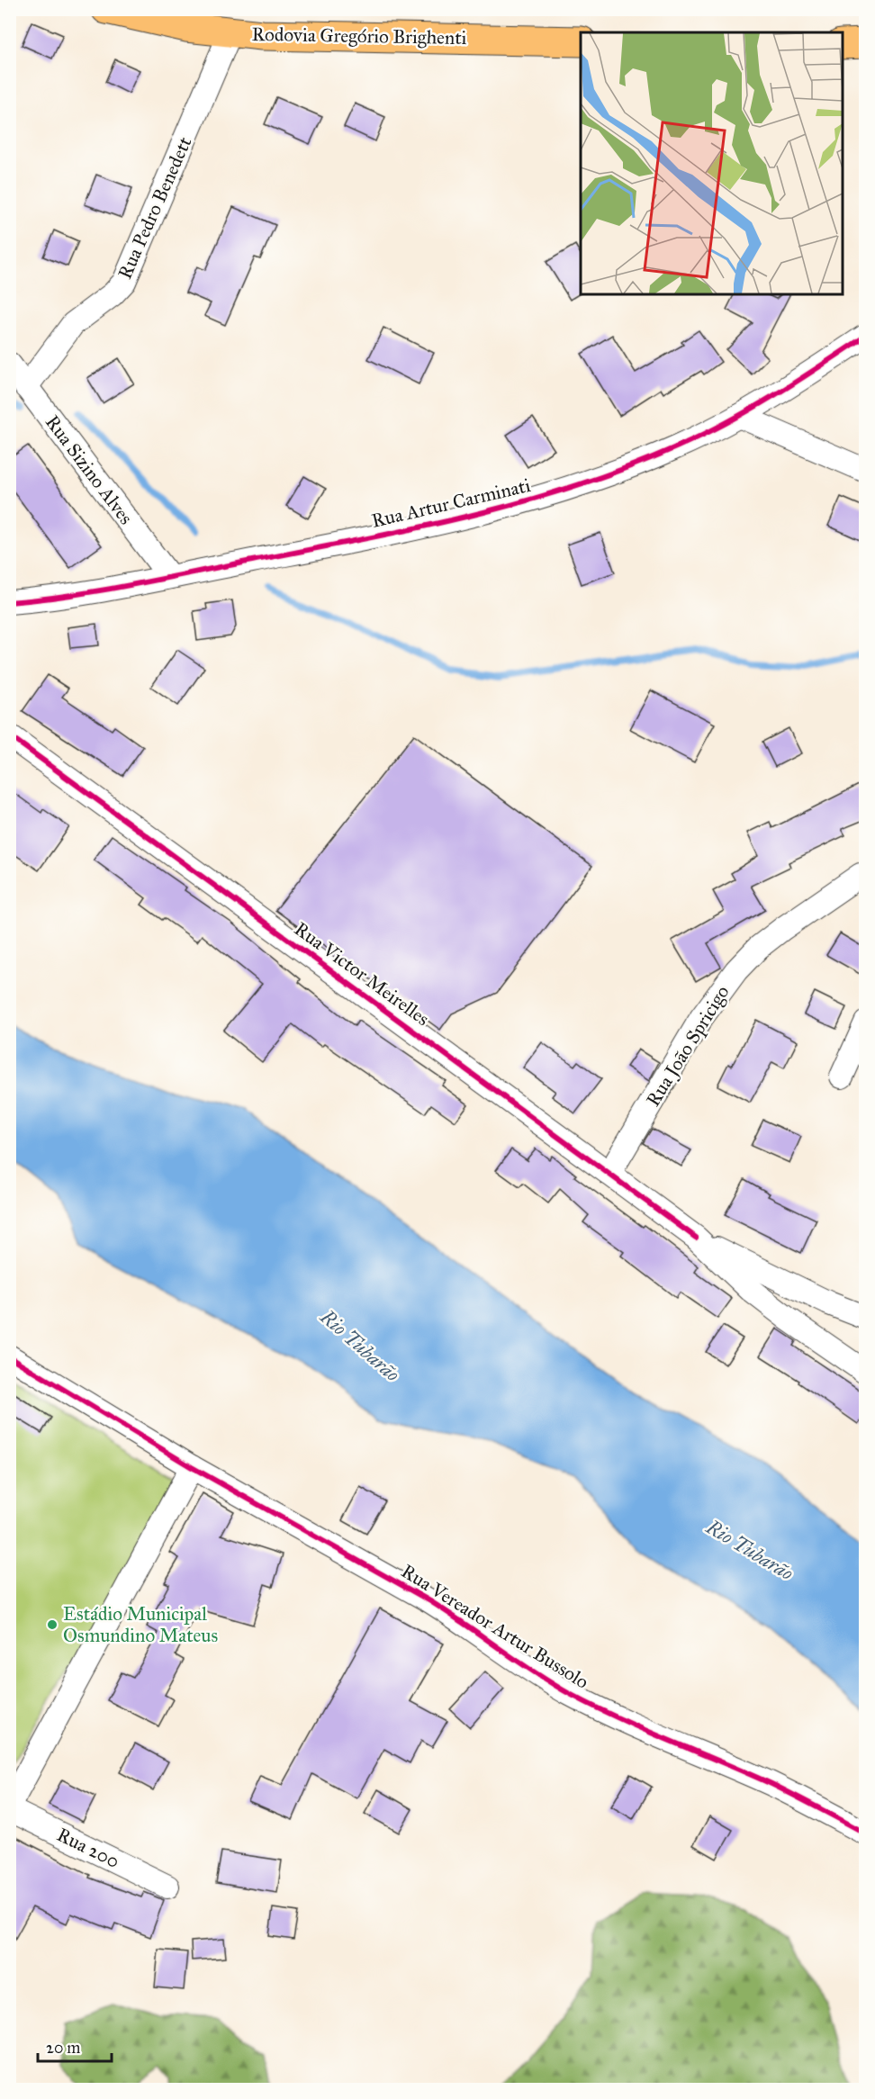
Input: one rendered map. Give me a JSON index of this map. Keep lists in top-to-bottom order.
{
  "streets": {
    "main road": ["Rodovia Gregório Brighenti"],
    "street": [
      "Rua Pedro Benedett",
      "Rua Sizino Alves",
      "Rua Artur Carminati",
      "Rua Victor Meirelles",
      "Rua João Spricigo",
      "Rua Vereador Artur Bussolo",
      "Rua 200"
    ]
  },
  "crossings": [
    ["Rodovia Gregório Brighenti", "Rua Pedro Benedett"],
    ["Rua Pedro Benedett", "Rua Sizino Alves"],
    ["Rua Sizino Alves", "Rua Artur Carminati"],
    ["Rua Victor Meirelles", "Rua João Spricigo"]
  ],
  "water": ["Rio Tubarão"],
  "places": ["Estádio Municipal Osmundino Mateus"],
  "scale_bar": "20 m"
}
